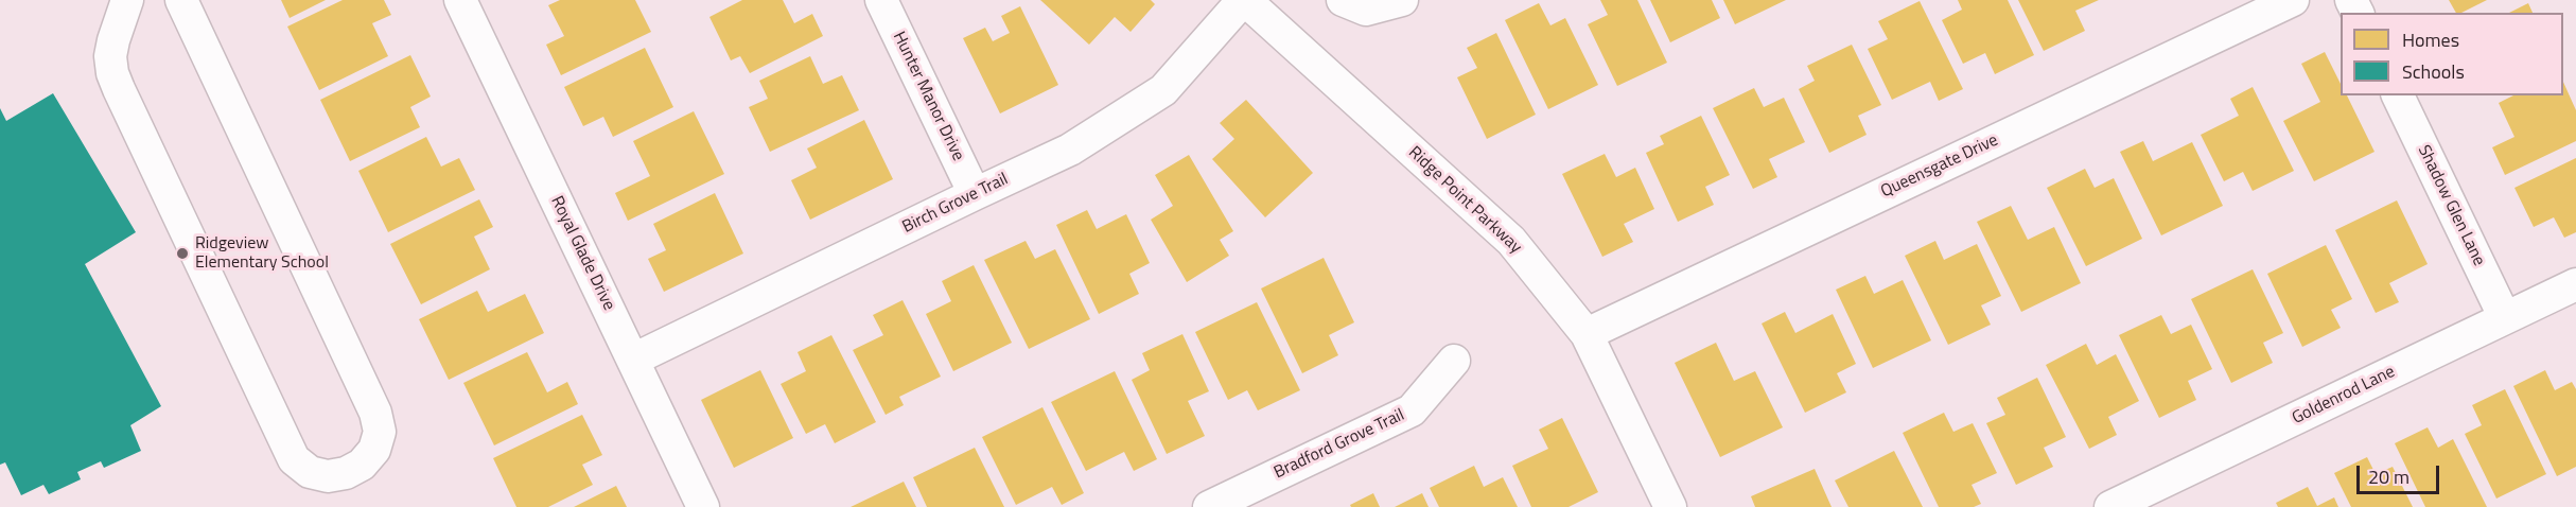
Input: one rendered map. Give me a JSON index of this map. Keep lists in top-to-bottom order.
{
  "streets": {
    "street": [
      "Hunter Manor Drive",
      "Queensgate Drive",
      "Ridge Point Parkway",
      "Birch Grove Trail",
      "Shadow Glen Lane",
      "Royal Glade Drive",
      "Goldenrod Lane",
      "Bradford Grove Trail"
    ]
  },
  "crossings": [
    ["Hunter Manor Drive", "Birch Grove Trail"],
    ["Queensgate Drive", "Ridge Point Parkway"],
    ["Ridge Point Parkway", "Birch Grove Trail"],
    ["Birch Grove Trail", "Royal Glade Drive"],
    ["Shadow Glen Lane", "Goldenrod Lane"]
  ],
  "places": ["Ridgeview Elementary School"],
  "legend": ["Homes", "Schools"],
  "scale_bar": "20 m"
}
